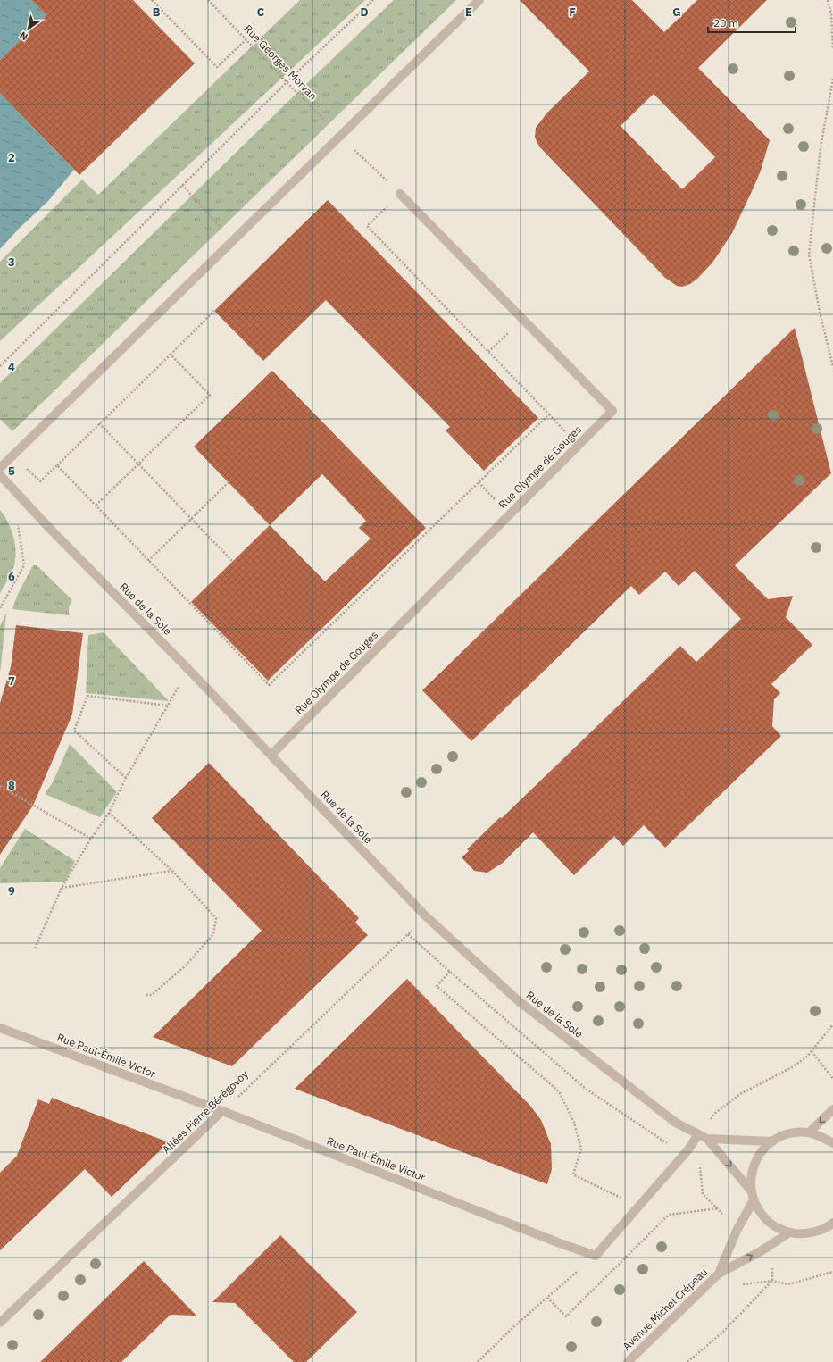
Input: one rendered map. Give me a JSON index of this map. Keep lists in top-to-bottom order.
{
  "streets": {
    "street": [
      "Rue Olympe de Gouges",
      "Rue de la Sole",
      "Rue Paul-Émile Victor",
      "Allées Pierre Bérégovoy",
      "Avenue Michel Crépeau"
    ],
    "path": ["Rue Georges Morvan"]
  },
  "crossings": [
    ["Rue Georges Morvan", "Rue Olympe de Gouges"],
    ["Rue Olympe de Gouges", "Rue de la Sole"],
    ["Rue de la Sole", "Allées Pierre Bérégovoy"],
    ["Rue Paul-Émile Victor", "Allées Pierre Bérégovoy"]
  ],
  "scale_bar": "20 m",
  "north": "bottom left",
  "grid": {
    "columns": [
      "B",
      "C",
      "D",
      "E",
      "F",
      "G"
    ],
    "rows": [
      "2",
      "3",
      "4",
      "5",
      "6",
      "7",
      "8",
      "9"
    ]
  }
}
